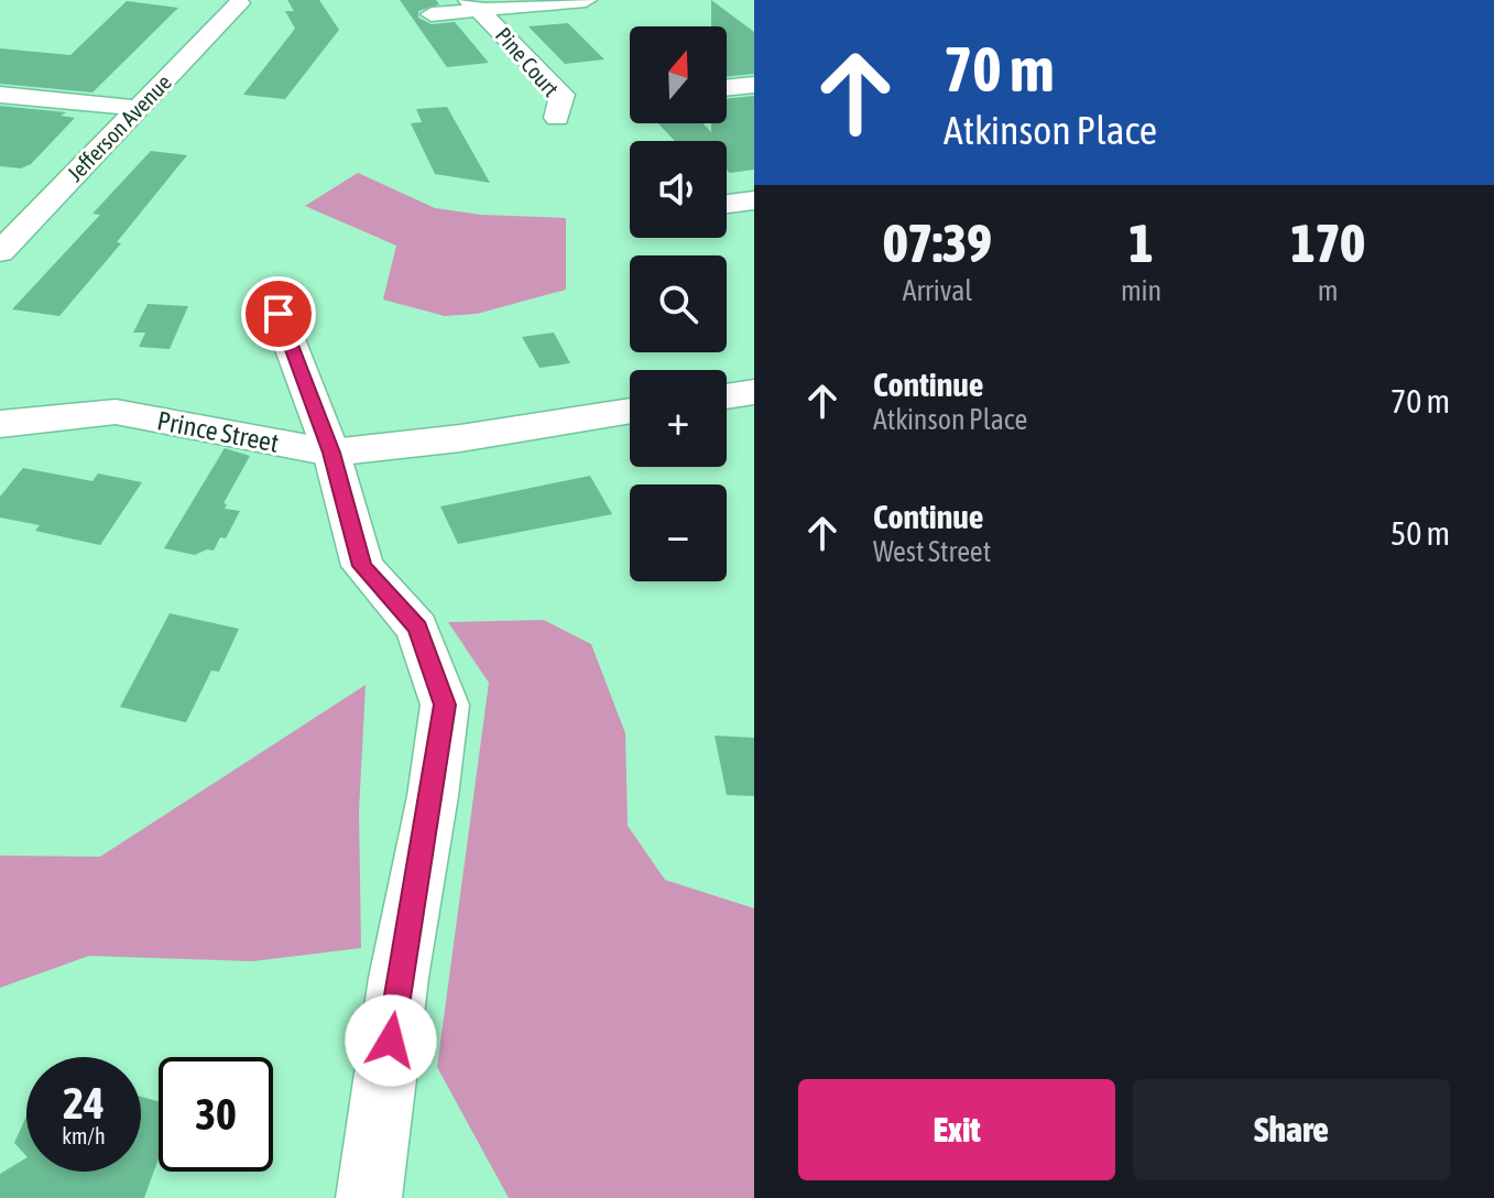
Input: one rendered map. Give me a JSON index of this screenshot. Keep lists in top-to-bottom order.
{
  "streets": {
    "street": ["Pine Court", "Jefferson Avenue", "Prince Street"]
  },
  "north": "top",
  "page": {
    "turn": ["70 m", "Atkinson Place"],
    "map_buttons": ["+", "−"],
    "eta": [
      "07:39",
      "Arrival",
      "1",
      "min",
      "170",
      "m"
    ],
    "list": [
      {
        "name": "Continue",
        "note": "Atkinson Place",
        "value": "70 m"
      },
      {
        "name": "Continue",
        "note": "West Street",
        "value": "50 m"
      }
    ],
    "speed": "24 km/h",
    "limit": "30",
    "buttons": ["Exit", "Share"]
  }
}
